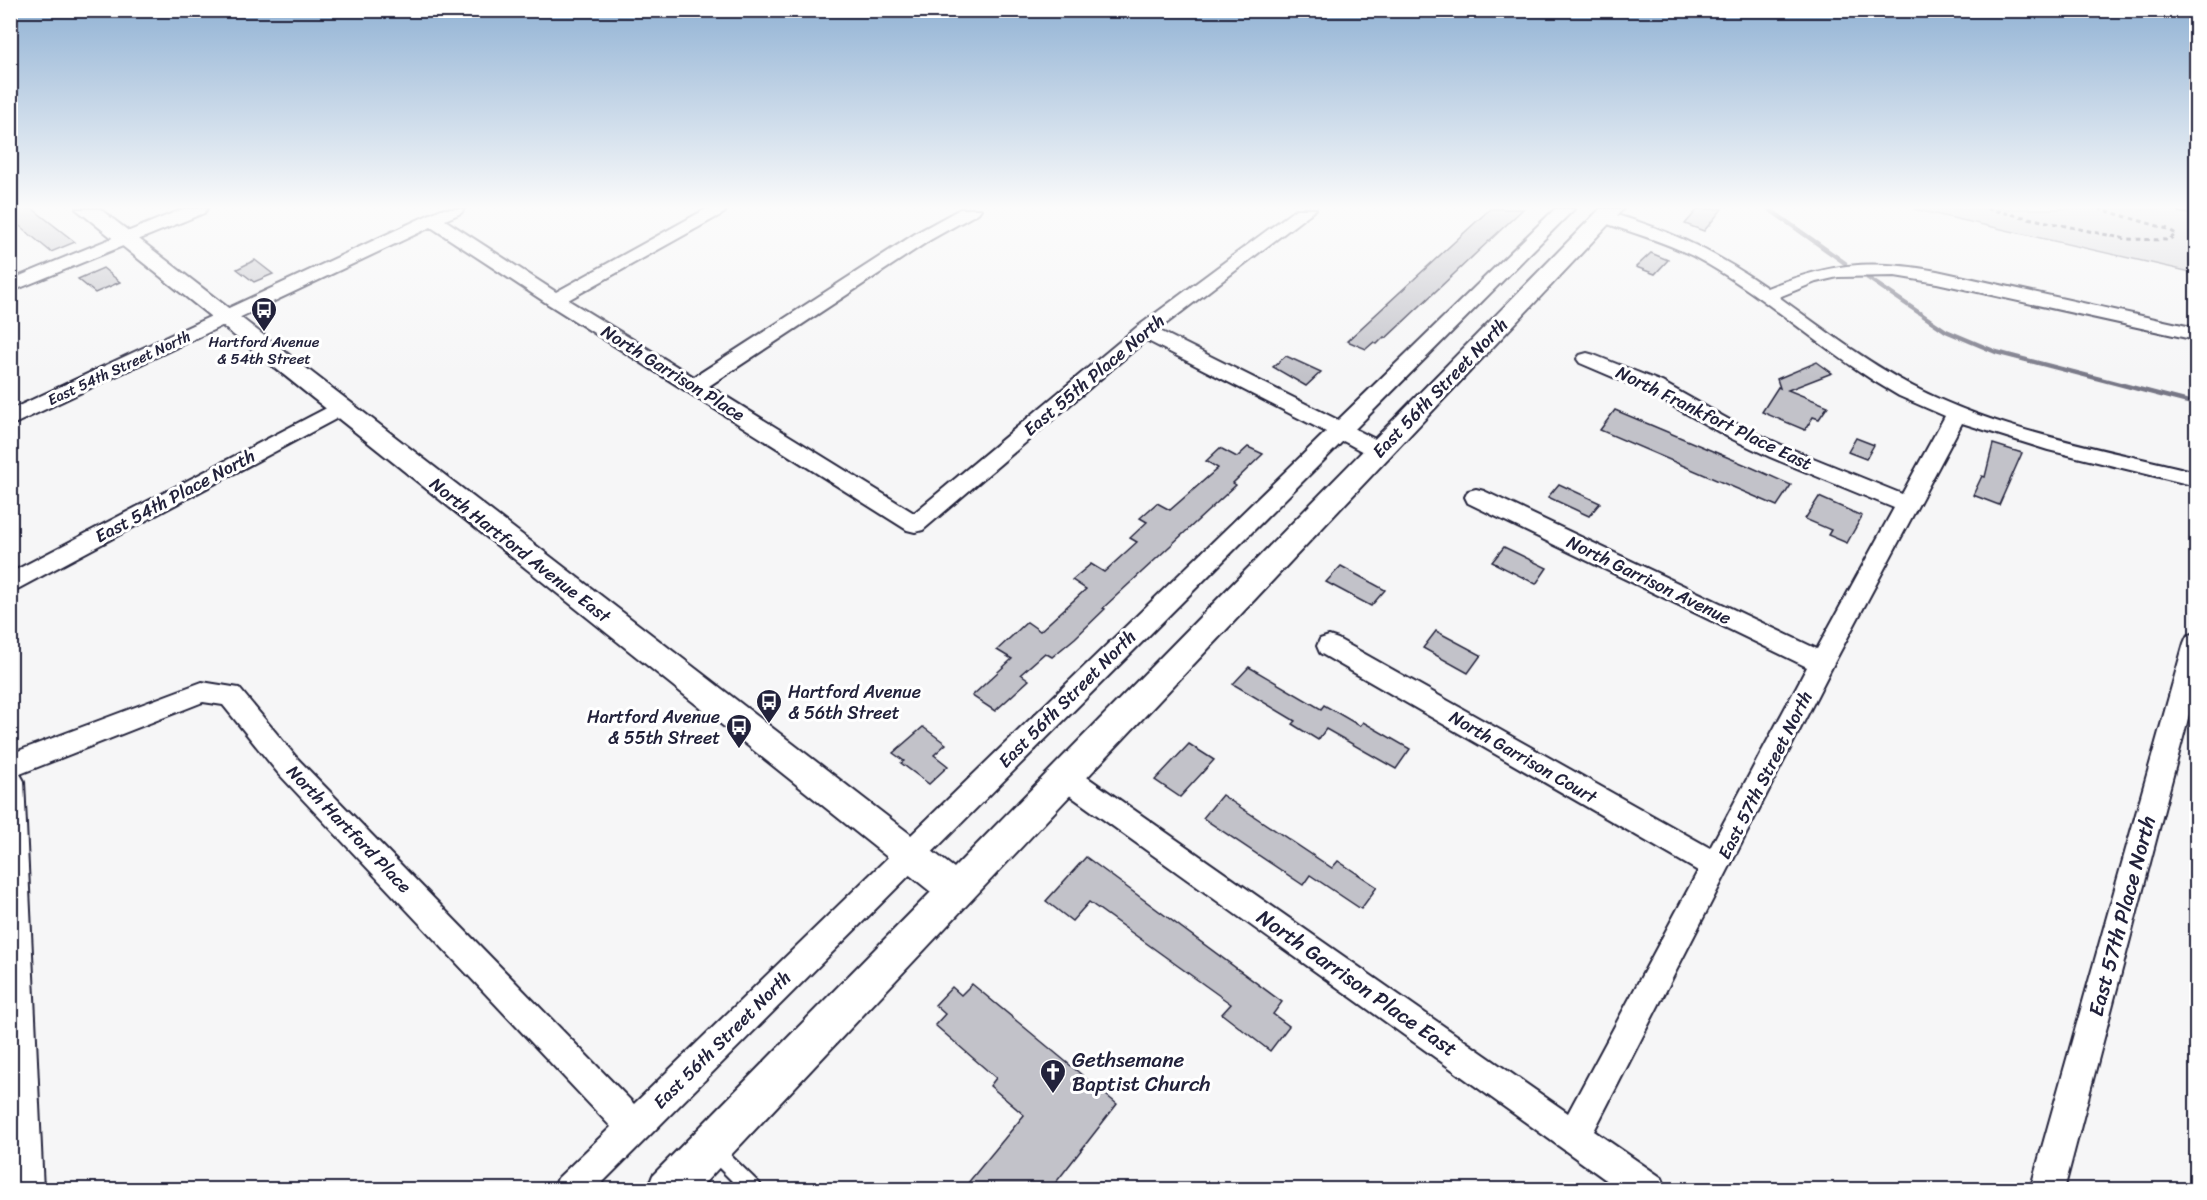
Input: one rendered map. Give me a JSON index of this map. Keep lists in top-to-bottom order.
{
  "streets": {
    "street": [
      "East 54th Street North",
      "North Garrison Place",
      "East 55th Place North",
      "East 56th Street North",
      "North Frankfort Place East",
      "East 54th Place North",
      "North Hartford Avenue East",
      "North Garrison Avenue",
      "North Garrison Court",
      "East 57th Street North",
      "North Hartford Place",
      "East 57th Place North",
      "North Garrison Place East"
    ]
  },
  "crossings": [
    ["East 54th Street North", "North Hartford Avenue East"],
    ["North Garrison Place", "East 55th Place North"],
    ["East 56th Street North", "North Hartford Avenue East"],
    ["East 56th Street North", "North Hartford Place"],
    ["East 56th Street North", "North Garrison Place East"],
    ["North Frankfort Place East", "East 57th Street North"],
    ["East 54th Place North", "North Hartford Avenue East"],
    ["North Garrison Avenue", "East 57th Street North"],
    ["North Garrison Court", "East 57th Street North"],
    ["East 57th Street North", "North Garrison Place East"]
  ],
  "places": {
    "bus stop": ["Hartford Avenue & 54th Street", "Hartford Avenue & 56th Street", "Hartford Avenue & 55th Street"],
    "church": ["Gethsemane Baptist Church"]
  }
}
